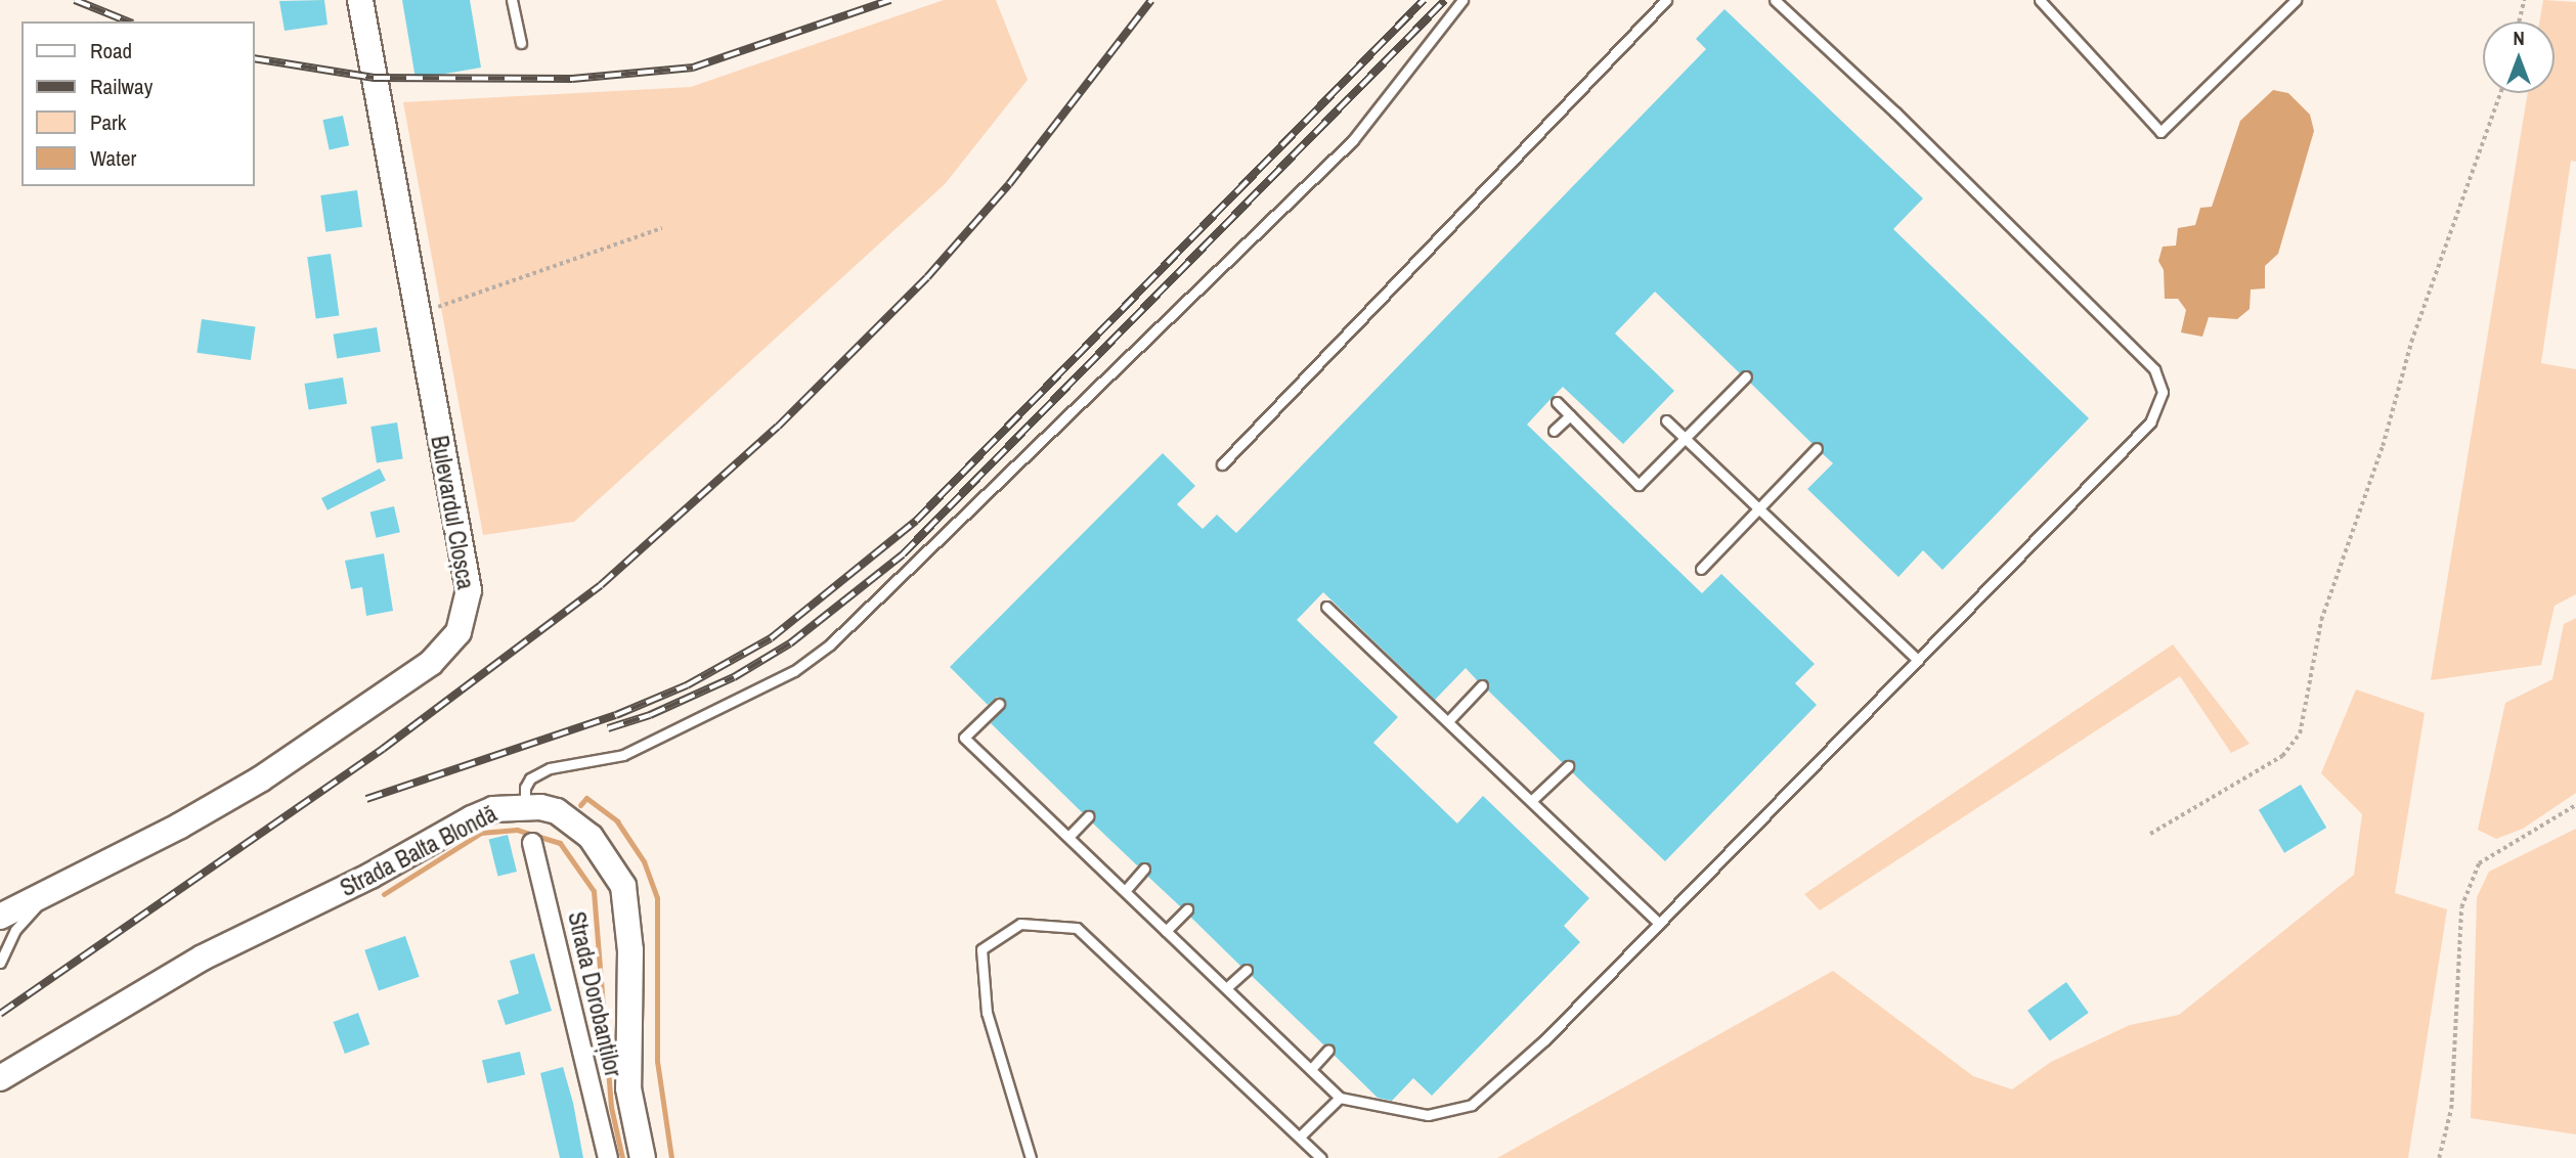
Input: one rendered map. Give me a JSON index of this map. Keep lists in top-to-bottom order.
{
  "streets": {
    "main road": ["Bulevardul Cloșca", "Strada Balta Blondă"],
    "street": ["Strada Dorobanților"]
  },
  "legend": [
    "Road",
    "Railway",
    "Park",
    "Water"
  ],
  "north": "top"
}
